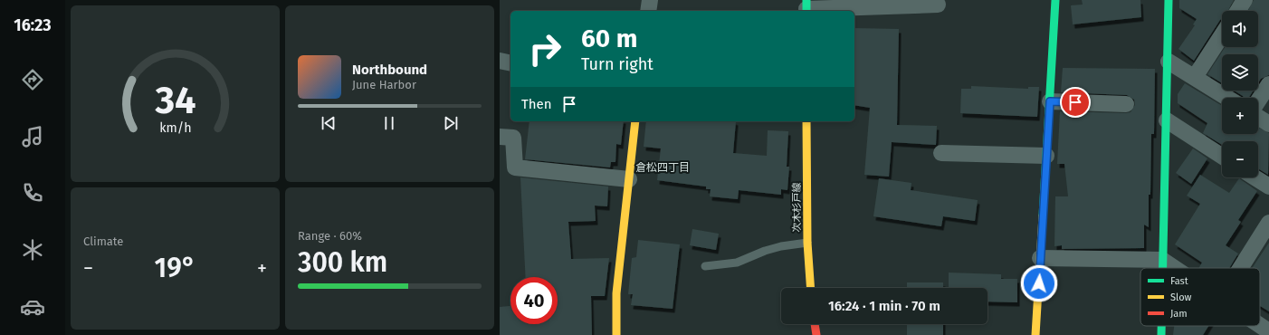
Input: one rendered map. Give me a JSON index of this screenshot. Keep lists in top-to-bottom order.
{
  "streets": {
    "street": ["次木杉戸線"]
  },
  "districts": ["倉松四丁目"],
  "legend": ["Fast", "Slow", "Jam"],
  "page": {
    "tabs": "16:23",
    "map_buttons": ["+", "−"],
    "turn": ["60 m", "Turn right"],
    "song": ["Northbound", "June Harbor"],
    "then": "Then",
    "tile": [
      "Climate",
      ["Range · 60%", "300 km"]
    ],
    "heat": ["−", "19°", "+"],
    "limit": "40",
    "trip": "16:24 · 1 min · 70 m",
    "gauge": ["34", "km/h"]
  }
}
